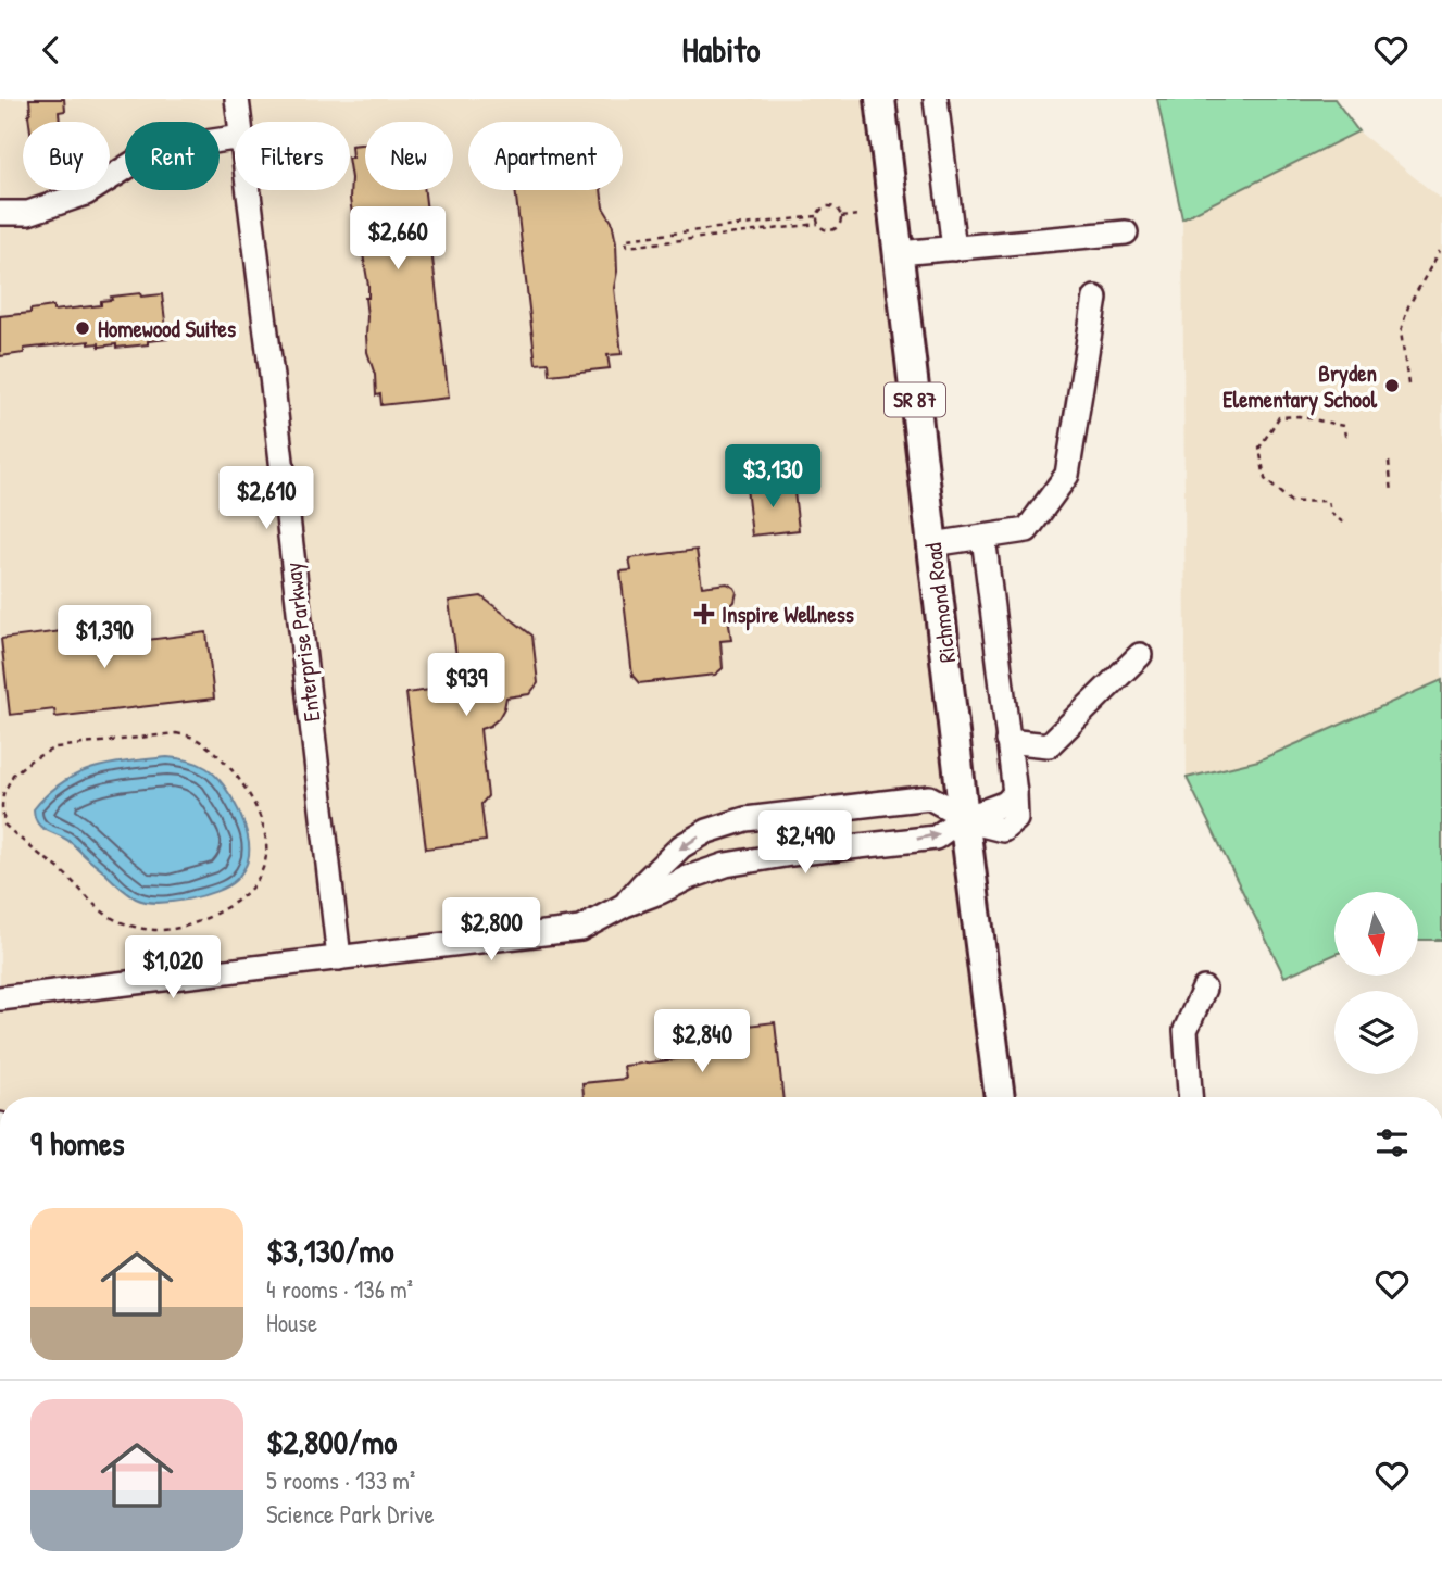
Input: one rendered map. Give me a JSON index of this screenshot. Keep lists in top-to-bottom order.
{
  "streets": {
    "main road": ["SR 87", "Richmond Road"],
    "street": ["Enterprise Parkway"]
  },
  "places": {
    "other": ["Homewood Suites", "Bryden Elementary School"],
    "health": ["Inspire Wellness"]
  },
  "north": "bottom",
  "page": {
    "header": "Habito",
    "chip": [
      "Buy",
      "Rent",
      "Filters",
      "New",
      "Apartment"
    ],
    "price": [
      "$2,660",
      "$3,130",
      "$2,610",
      "$1,390",
      "$939",
      "$2,490",
      "$2,800",
      "$1,020",
      "$2,840"
    ],
    "heading": "9 homes",
    "list": [
      {
        "name": "$3,130/mo",
        "note": "4 rooms · 136 m² · House"
      },
      {
        "name": "$2,800/mo",
        "note": "5 rooms · 133 m² · Science Park Drive"
      }
    ]
  }
}
